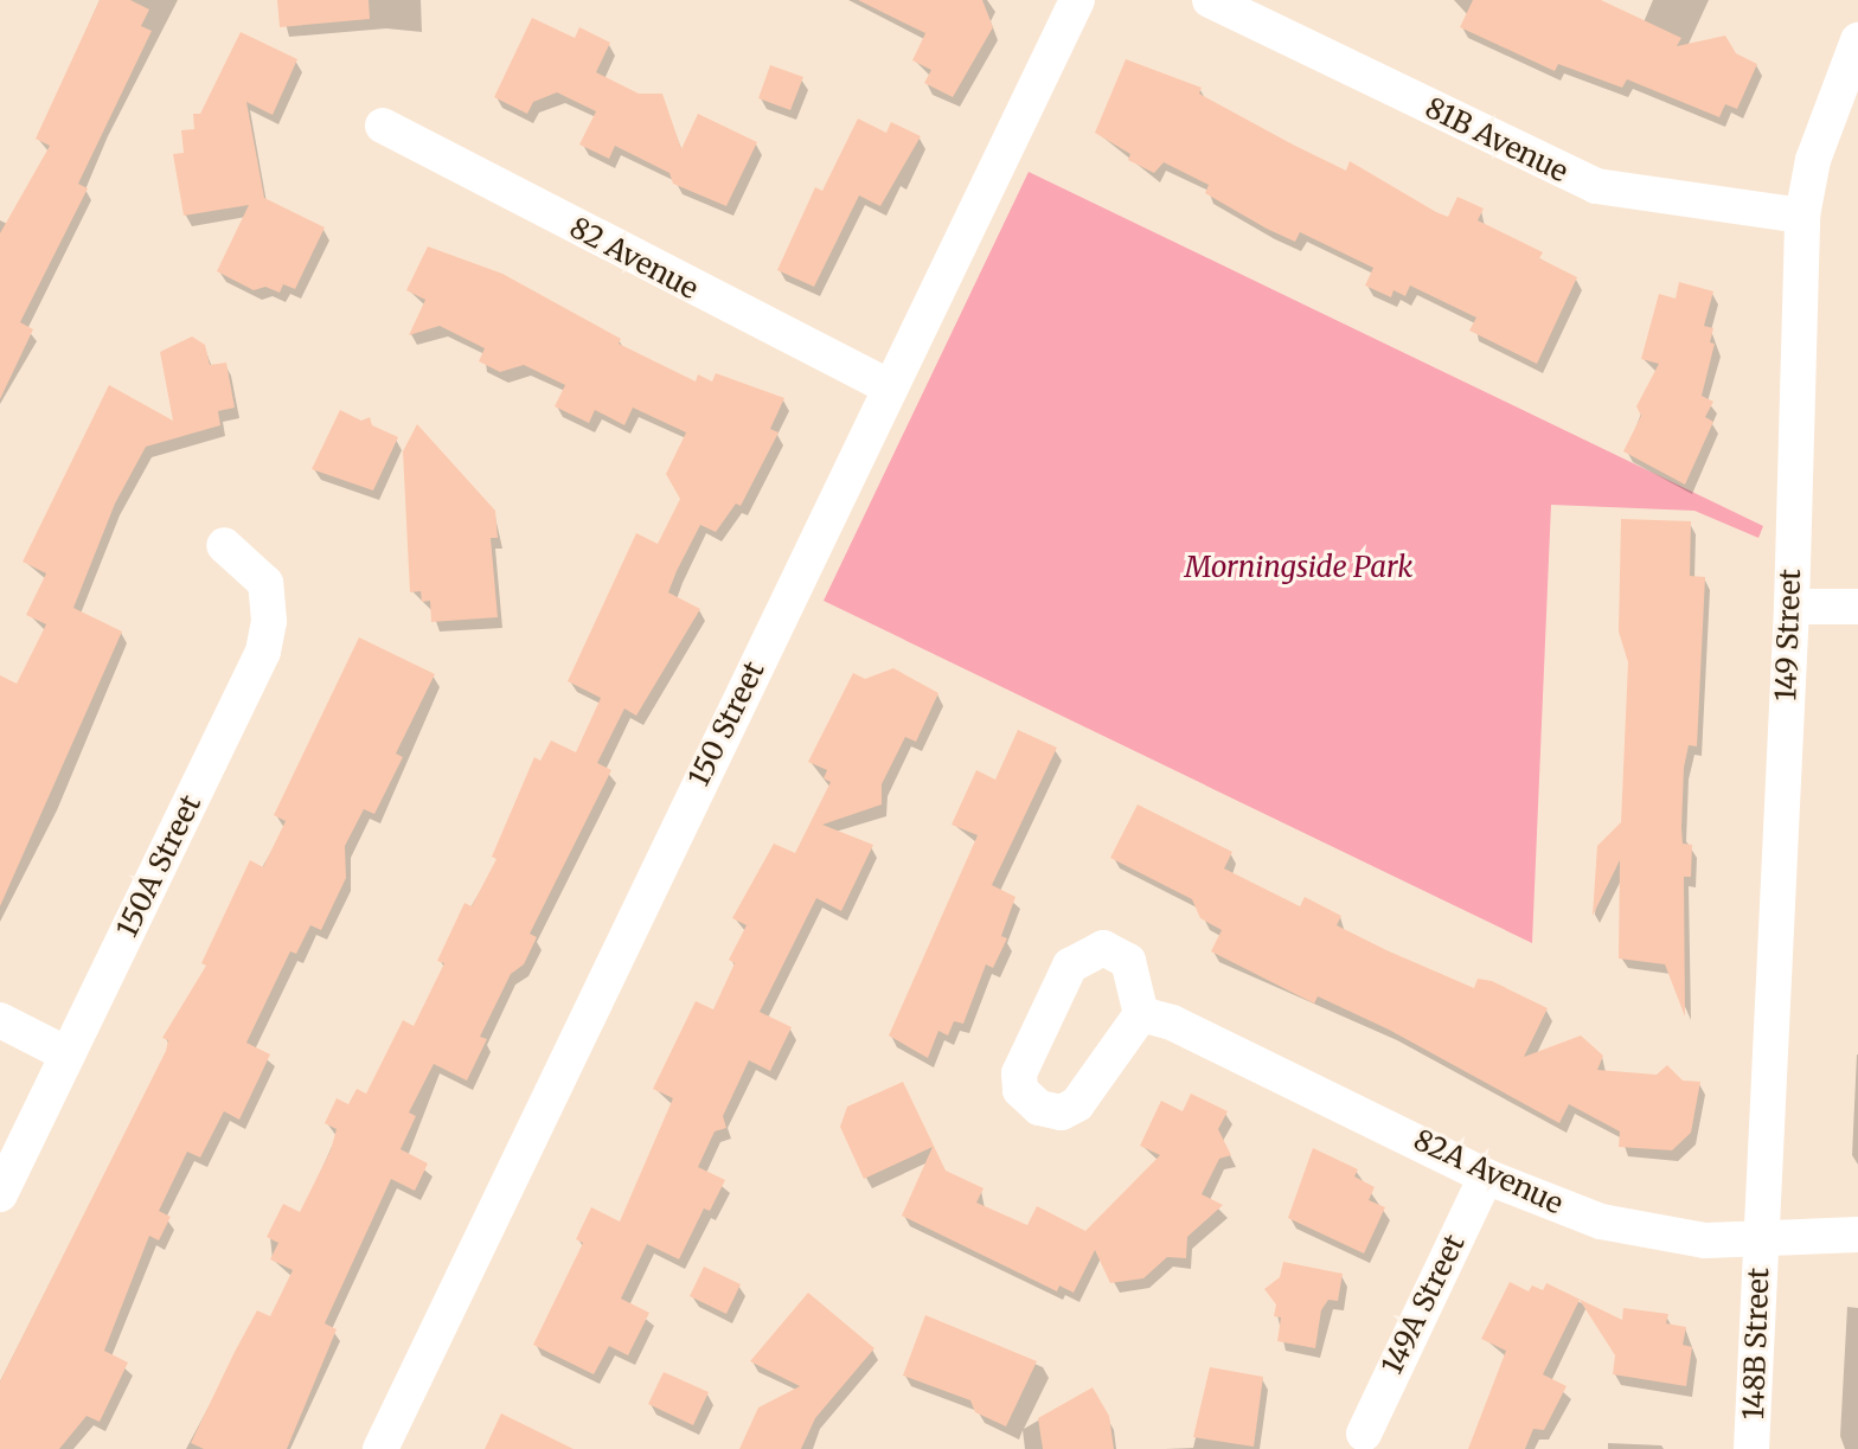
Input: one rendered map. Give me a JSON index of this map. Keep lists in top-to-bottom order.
{
  "streets": {
    "street": [
      "81B Avenue",
      "82 Avenue",
      "149 Street",
      "150 Street",
      "150A Street",
      "82A Avenue",
      "149A Street",
      "148B Street"
    ]
  },
  "crossings": [
    ["81B Avenue", "149 Street"],
    ["82 Avenue", "150 Street"],
    ["149 Street", "82A Avenue"],
    ["149 Street", "148B Street"],
    ["82A Avenue", "149A Street"],
    ["82A Avenue", "148B Street"]
  ],
  "parks": ["Morningside Park"]
}
